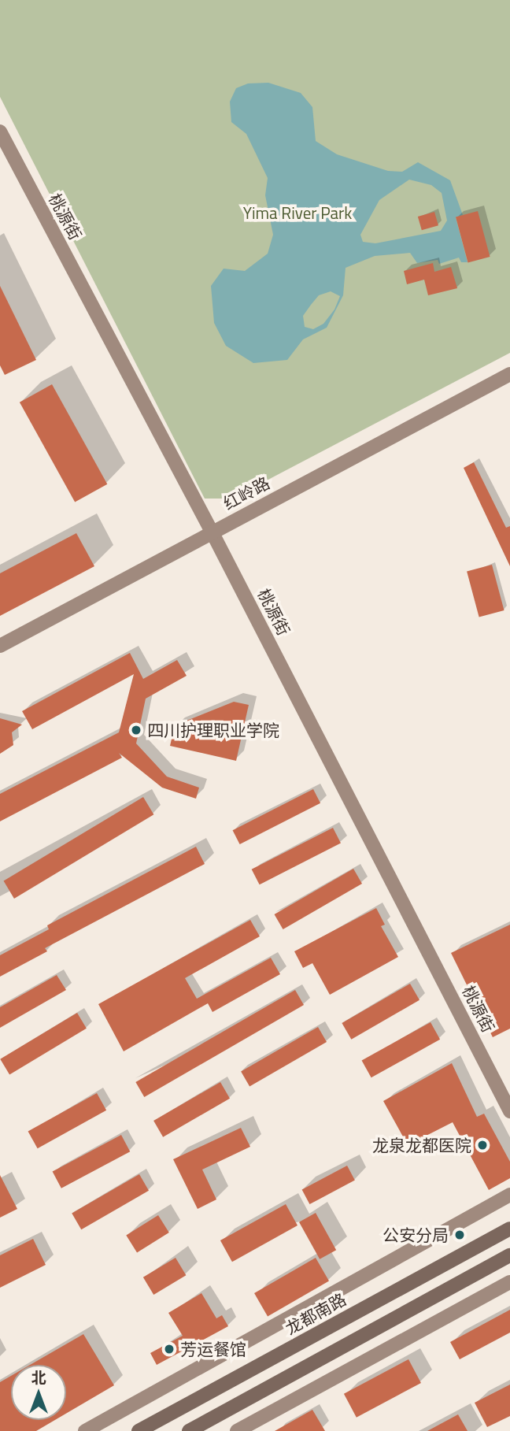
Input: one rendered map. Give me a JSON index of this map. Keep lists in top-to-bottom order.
{
  "streets": {
    "main road": ["龙都南路"],
    "street": ["桃源街", "红岭路"]
  },
  "crossings": [
    ["桃源街", "红岭路"]
  ],
  "parks": ["Yima River Park"],
  "places": [
    "四川护理职业学院",
    "龙泉龙都医院",
    "公安分局",
    "芳运餐馆"
  ],
  "north": "top"
}
